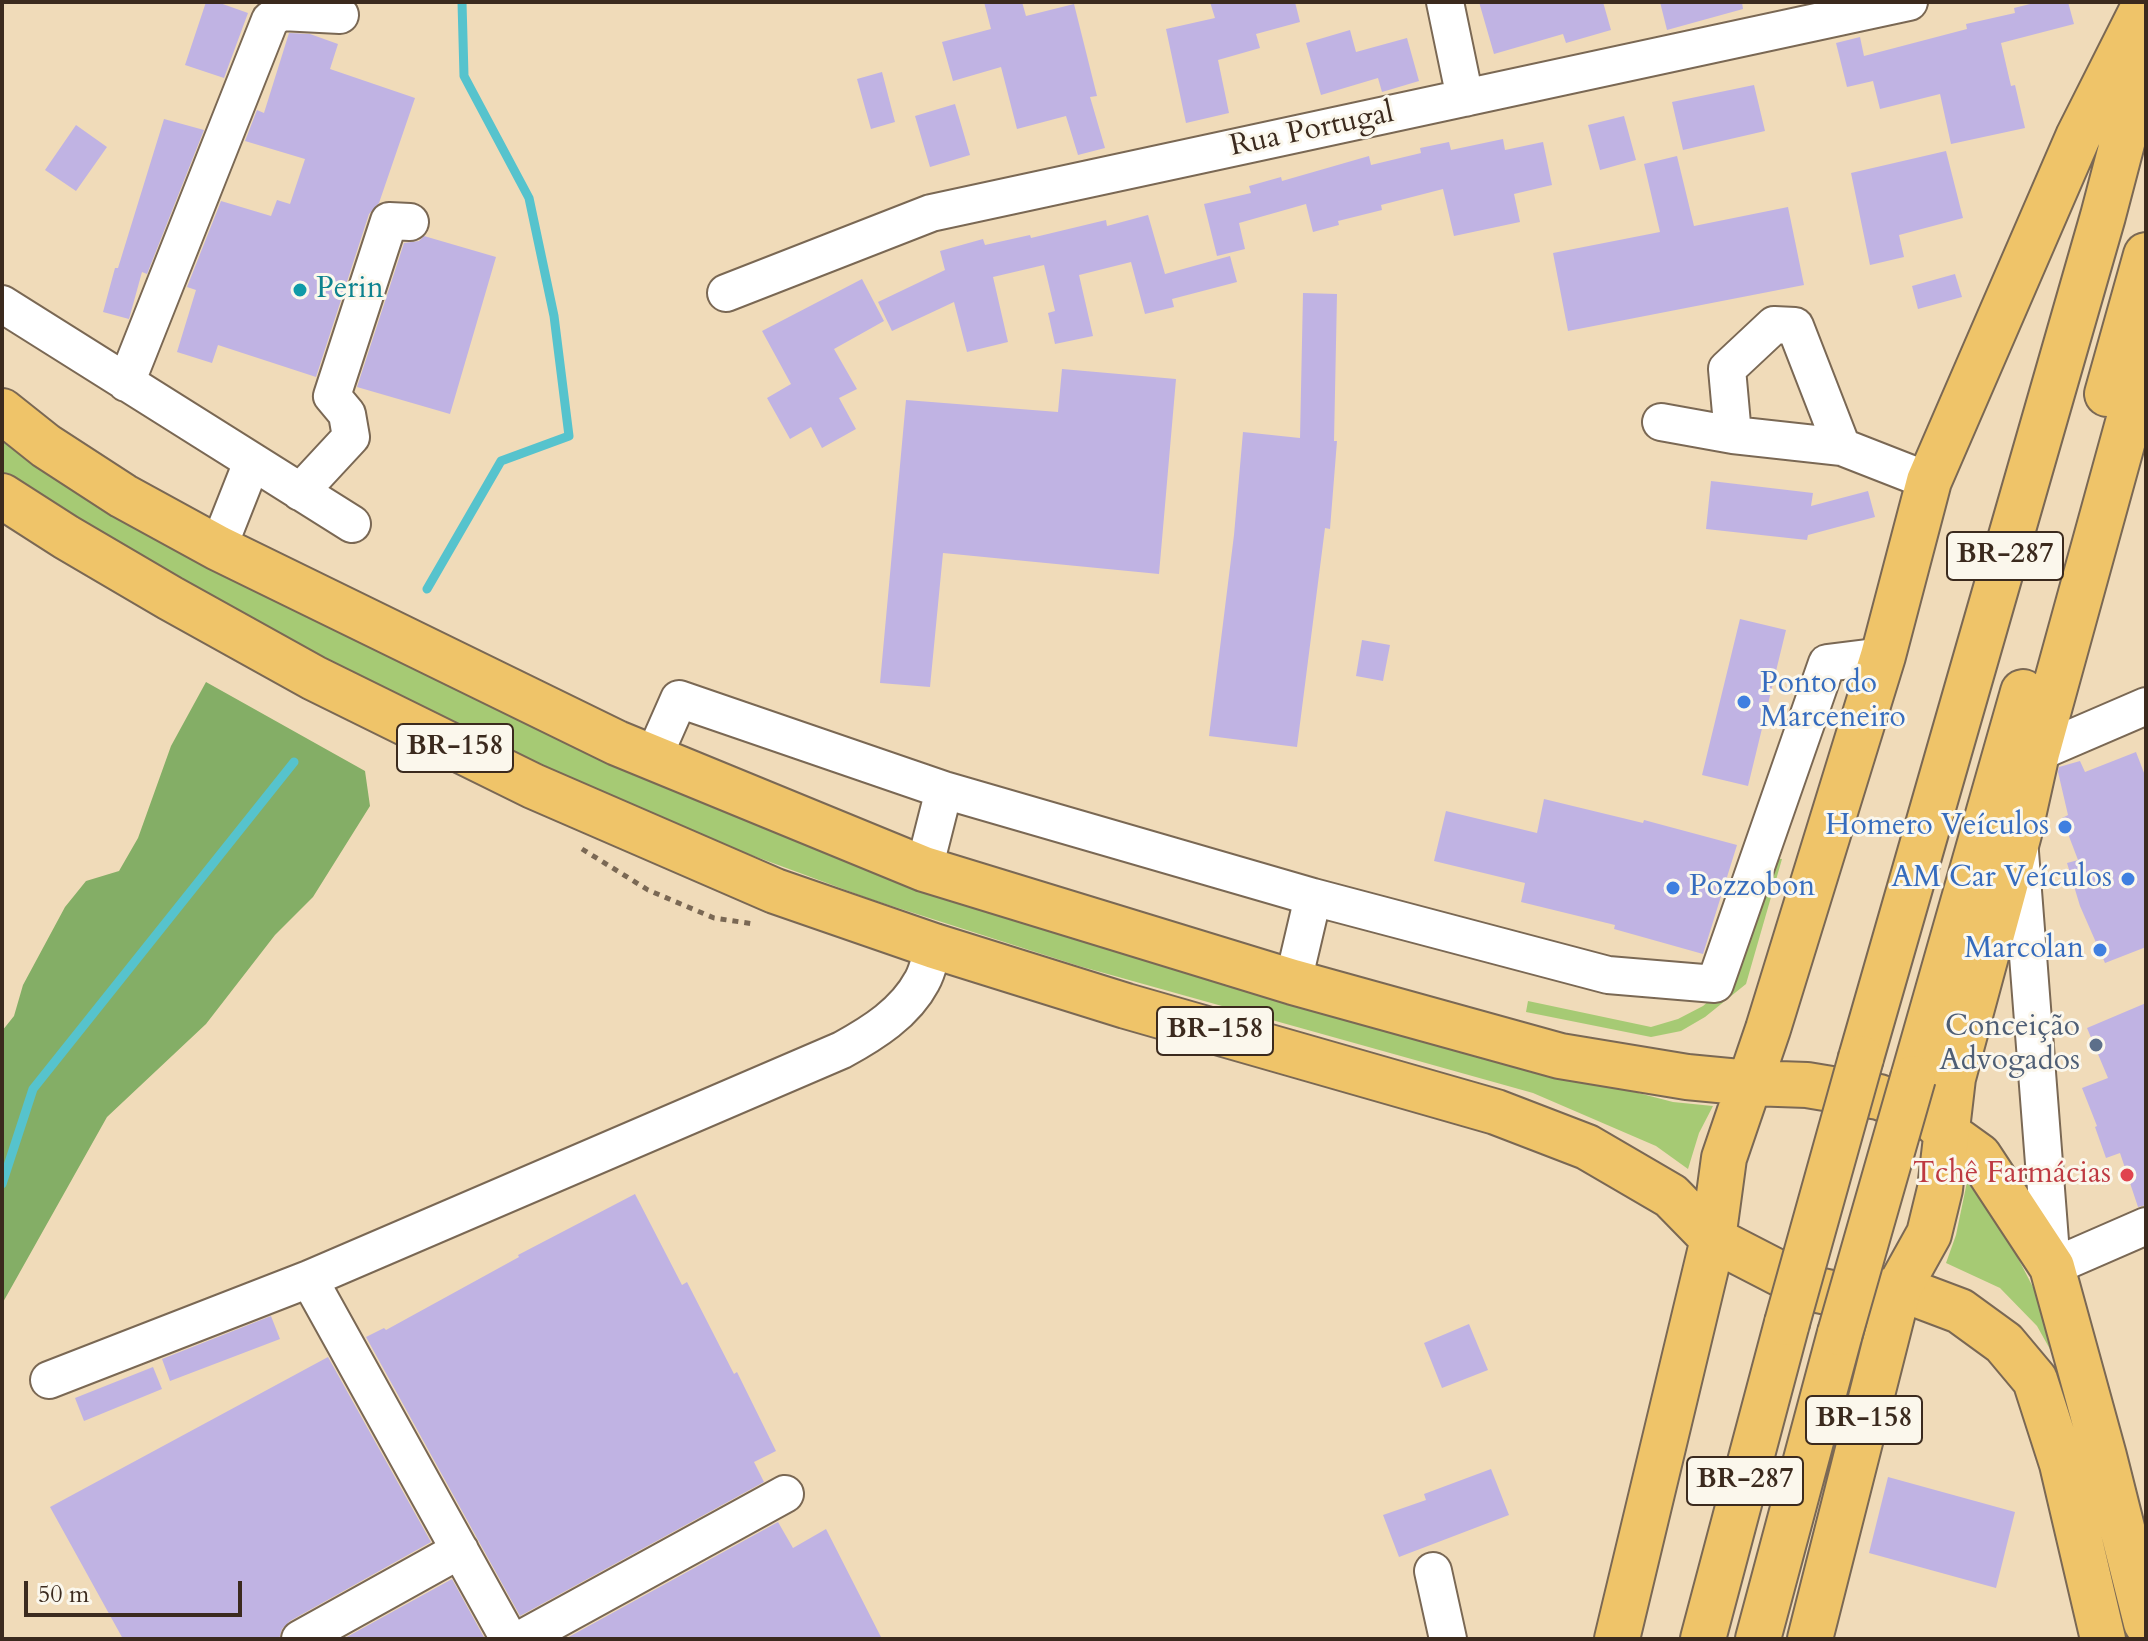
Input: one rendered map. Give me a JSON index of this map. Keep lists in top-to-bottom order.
{
  "streets": {
    "main road": ["BR-287", "BR-158"],
    "street": ["Rua Portugal"]
  },
  "crossings": [
    ["BR-287", "BR-158"]
  ],
  "places": [
    "Perin",
    "Ponto do Marceneiro",
    "Homero Veículos",
    "AM Car Veículos",
    "Pozzobon",
    "Marcolan",
    "Conceição Advogados",
    "Tchê Farmácias"
  ],
  "scale_bar": "50 m"
}
